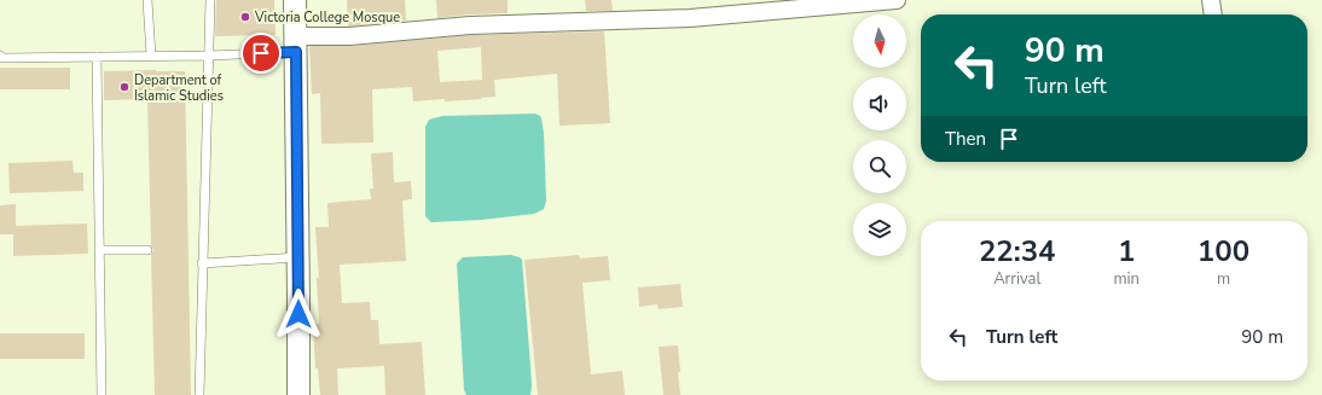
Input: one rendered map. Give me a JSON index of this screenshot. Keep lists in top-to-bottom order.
{
  "places": ["Victoria College Mosque", "Department of Islamic Studies"],
  "north": "bottom",
  "page": {
    "turn": ["90 m", "Turn left"],
    "then": "Then",
    "eta": [
      "22:34",
      "Arrival",
      "1",
      "min",
      "100",
      "m"
    ],
    "list": [
      {
        "name": "Turn left",
        "value": "90 m"
      }
    ]
  }
}
